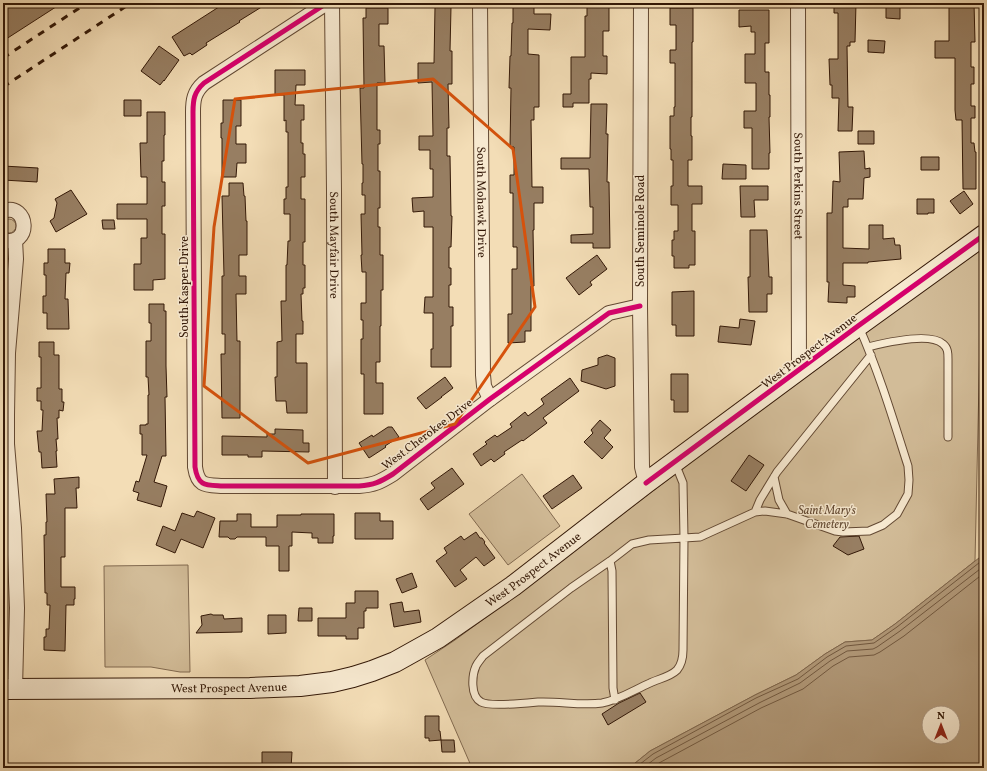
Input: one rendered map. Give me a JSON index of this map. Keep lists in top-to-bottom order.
{
  "streets": {
    "main road": ["West Prospect Avenue"],
    "street": [
      "South Perkins Street",
      "South Mohawk Drive",
      "South Seminole Road",
      "South Mayfair Drive",
      "South Kasper Drive",
      "West Cherokee Drive"
    ]
  },
  "crossings": [
    ["South Perkins Street", "West Prospect Avenue"],
    ["South Mohawk Drive", "West Cherokee Drive"],
    ["South Seminole Road", "West Prospect Avenue"],
    ["South Seminole Road", "West Cherokee Drive"],
    ["South Mayfair Drive", "West Cherokee Drive"],
    ["South Kasper Drive", "West Cherokee Drive"]
  ],
  "parks": ["Saint Mary's Cemetery"],
  "north": "top"
}
